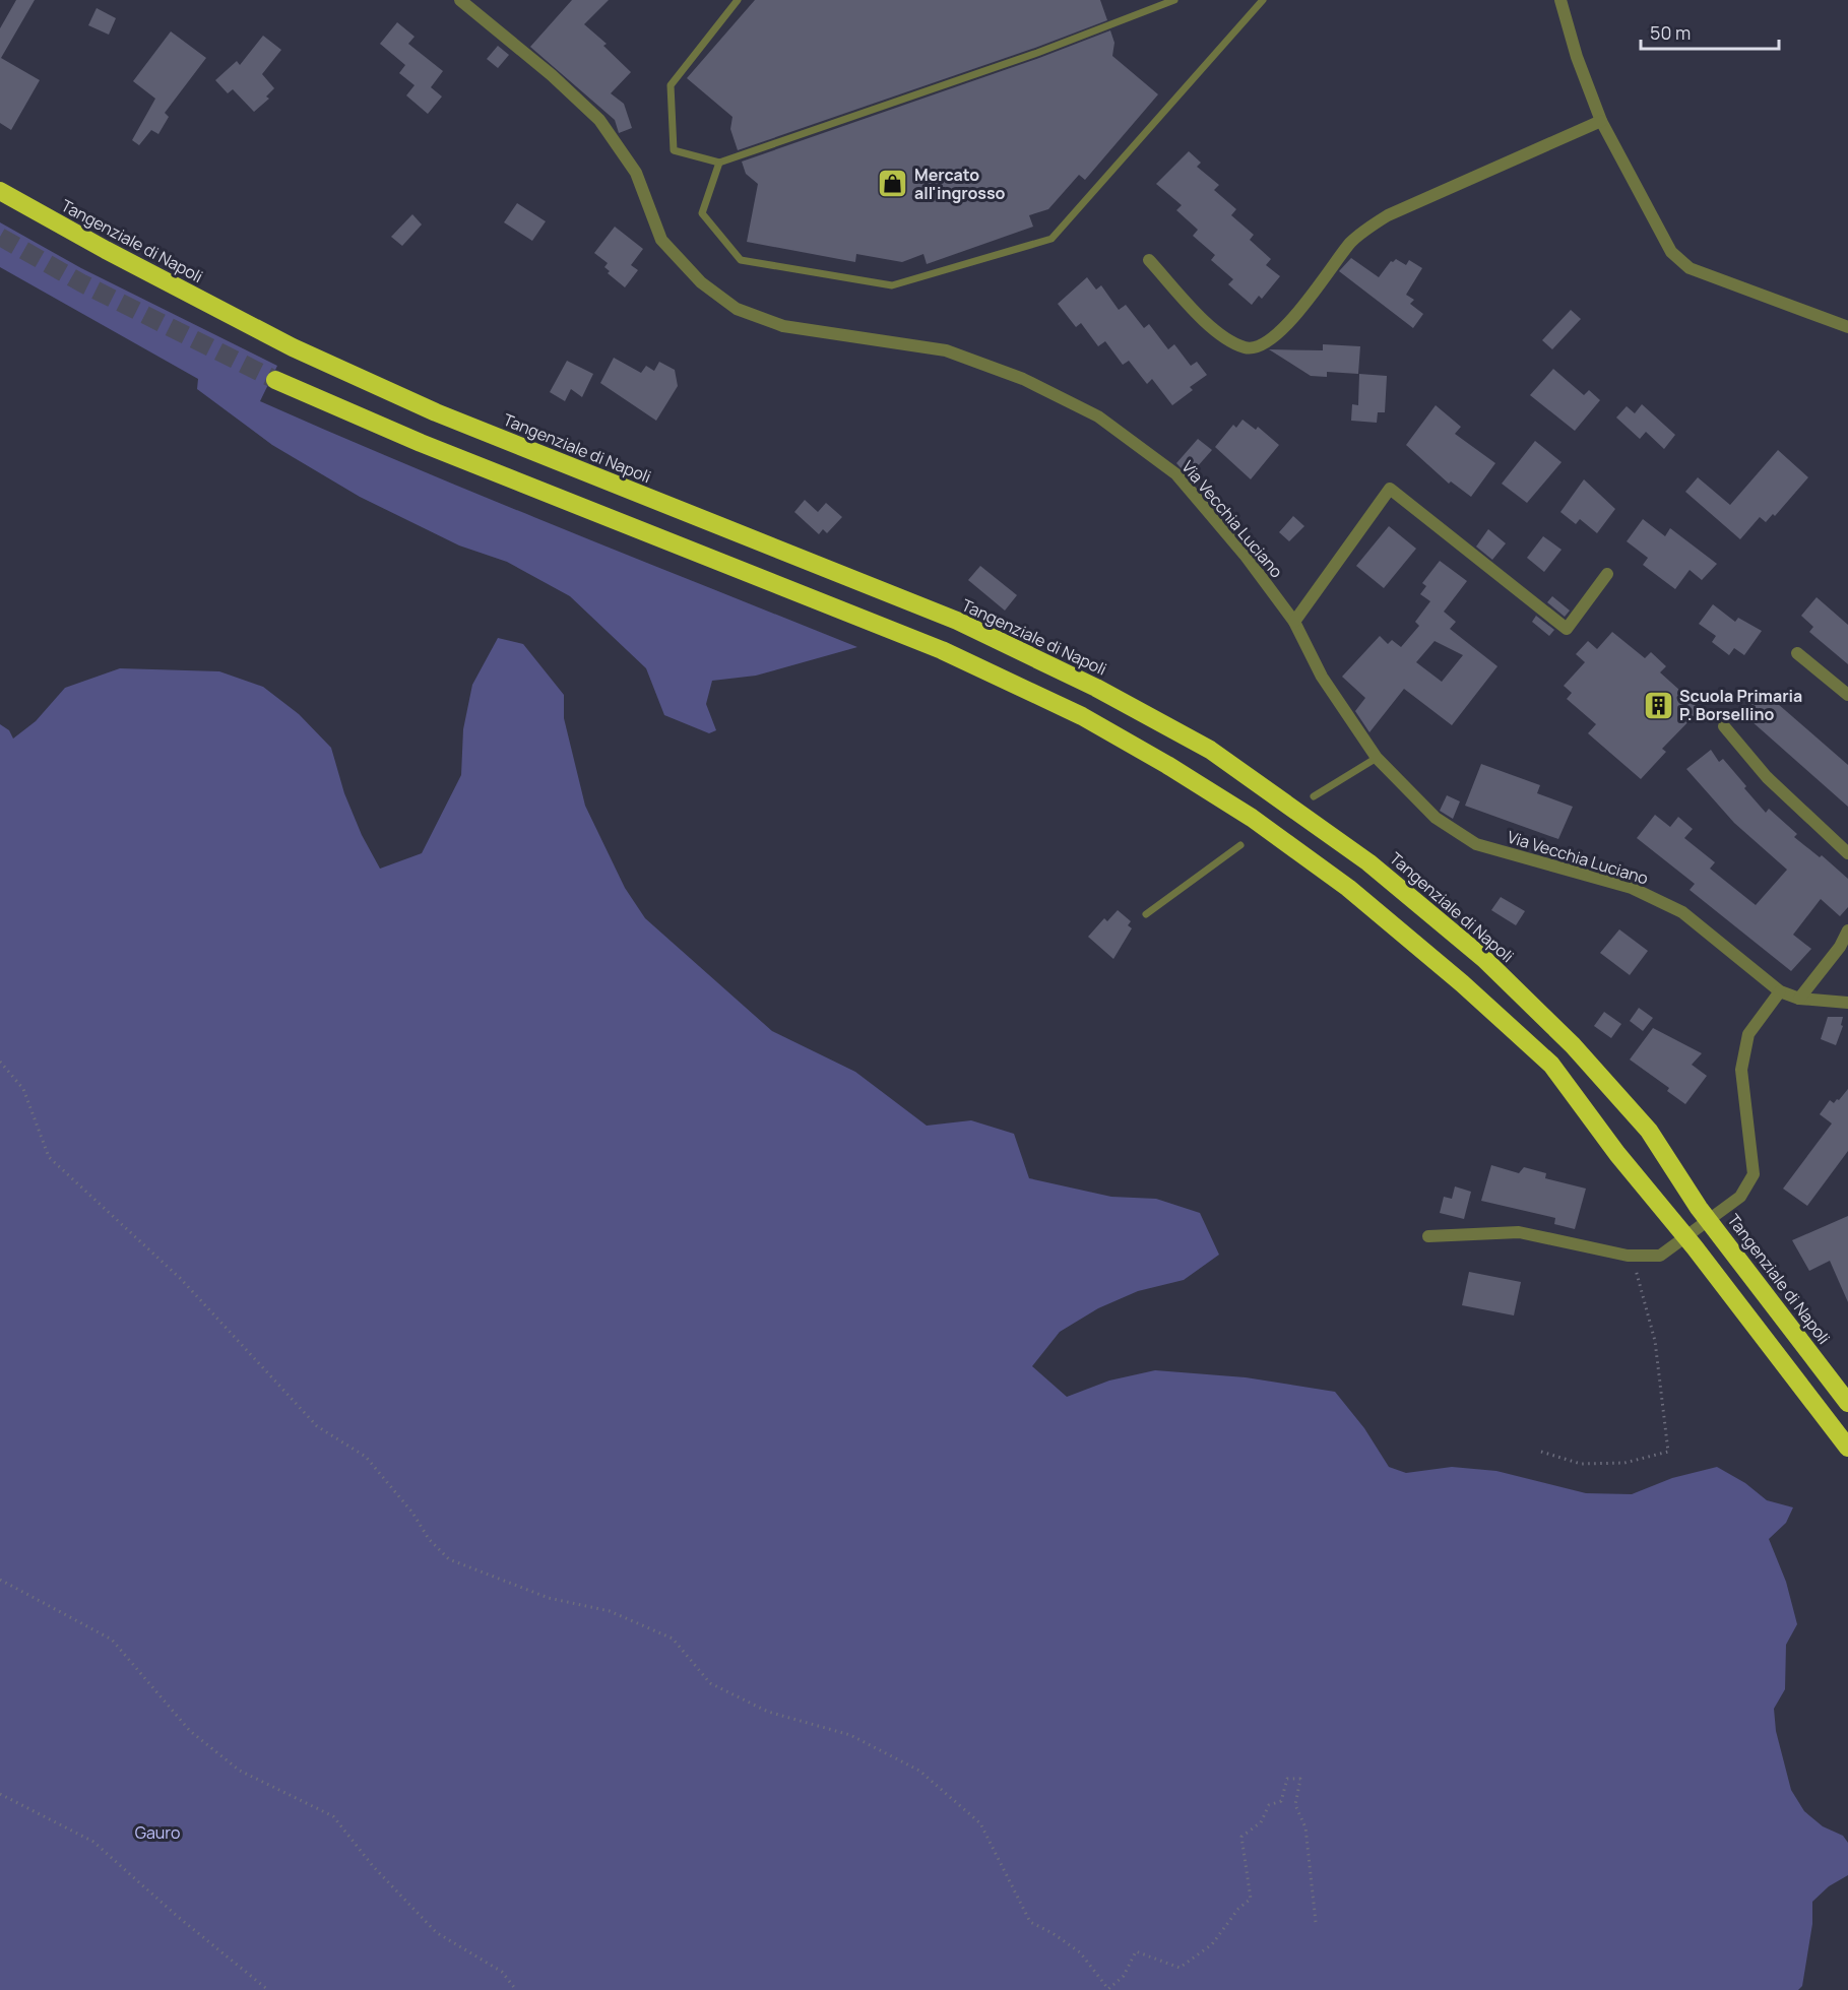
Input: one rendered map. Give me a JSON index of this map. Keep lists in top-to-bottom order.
{
  "streets": {
    "highway": ["Tangenziale di Napoli"],
    "street": ["Via Vecchia Luciano"]
  },
  "parks": ["Gauro"],
  "places": {
    "shop": ["Mercato all'ingrosso"],
    "building": ["Scuola Primaria P. Borsellino"]
  },
  "scale_bar": "50 m"
}
